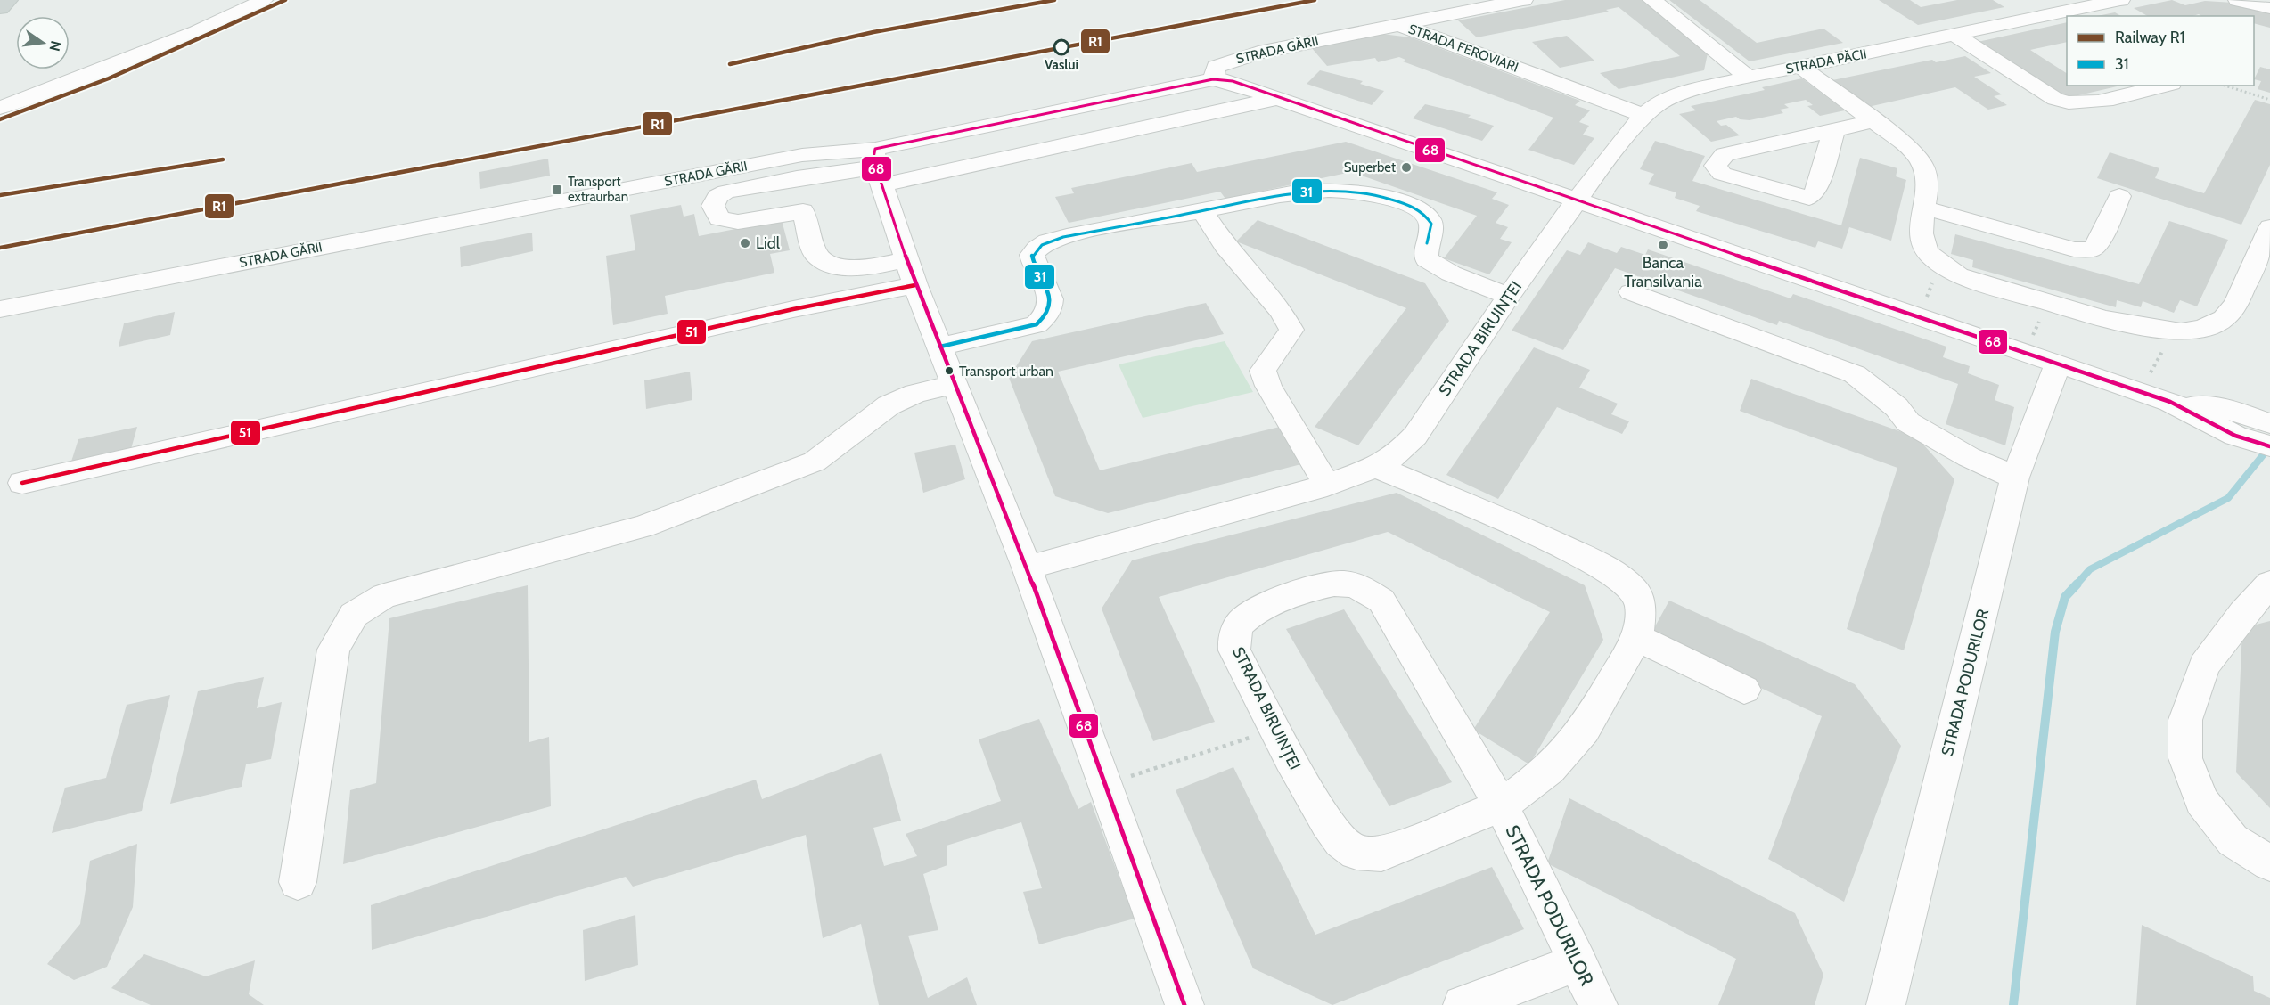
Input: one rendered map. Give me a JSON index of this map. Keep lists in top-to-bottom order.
{
  "streets": {
    "street": [
      "STRADA FEROVIARI",
      "STRADA GĂRII",
      "STRADA PĂCII",
      "STRADA BIRUINȚEI",
      "STRADA PODURILOR"
    ]
  },
  "crossings": [
    ["STRADA FEROVIARI", "STRADA GĂRII"],
    ["STRADA FEROVIARI", "STRADA PĂCII"],
    ["STRADA PĂCII", "STRADA BIRUINȚEI"],
    ["STRADA BIRUINȚEI", "STRADA PODURILOR"]
  ],
  "places": {
    "other": [
      "Vaslui",
      "Superbet",
      "Lidl",
      "Banca Transilvania",
      "Transport urban"
    ],
    "transit": ["Transport extraurban"]
  },
  "lines": [
    "rail line R1",
    "transit line 68",
    "transit line 31",
    "transit line 51"
  ],
  "legend": ["Railway R1", "31"],
  "north": "right"
}
